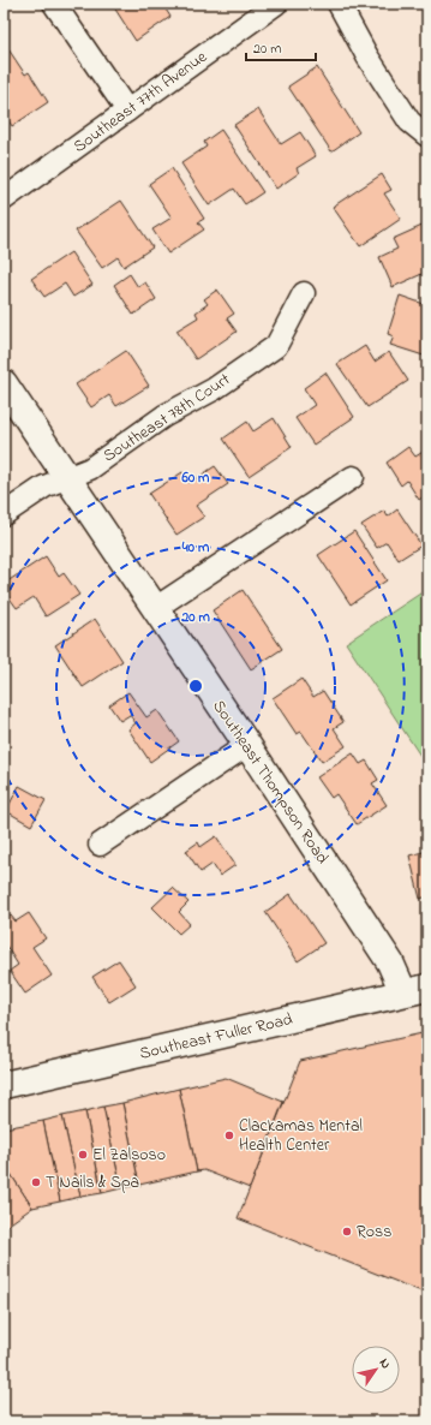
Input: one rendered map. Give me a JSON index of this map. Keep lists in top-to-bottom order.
{
  "streets": {
    "street": [
      "Southeast 77th Avenue",
      "Southeast 78th Court",
      "Southeast Thompson Road",
      "Southeast Fuller Road"
    ]
  },
  "crossings": [
    ["Southeast 78th Court", "Southeast Thompson Road"],
    ["Southeast Thompson Road", "Southeast Fuller Road"]
  ],
  "places": [
    "Clackamas Mental Health Center",
    "El Zalsoso",
    "T Nails & Spa",
    "Ross"
  ],
  "scale_bar": "20 m",
  "north": "top right",
  "rings": ["60 m", "40 m", "20 m"]
}
